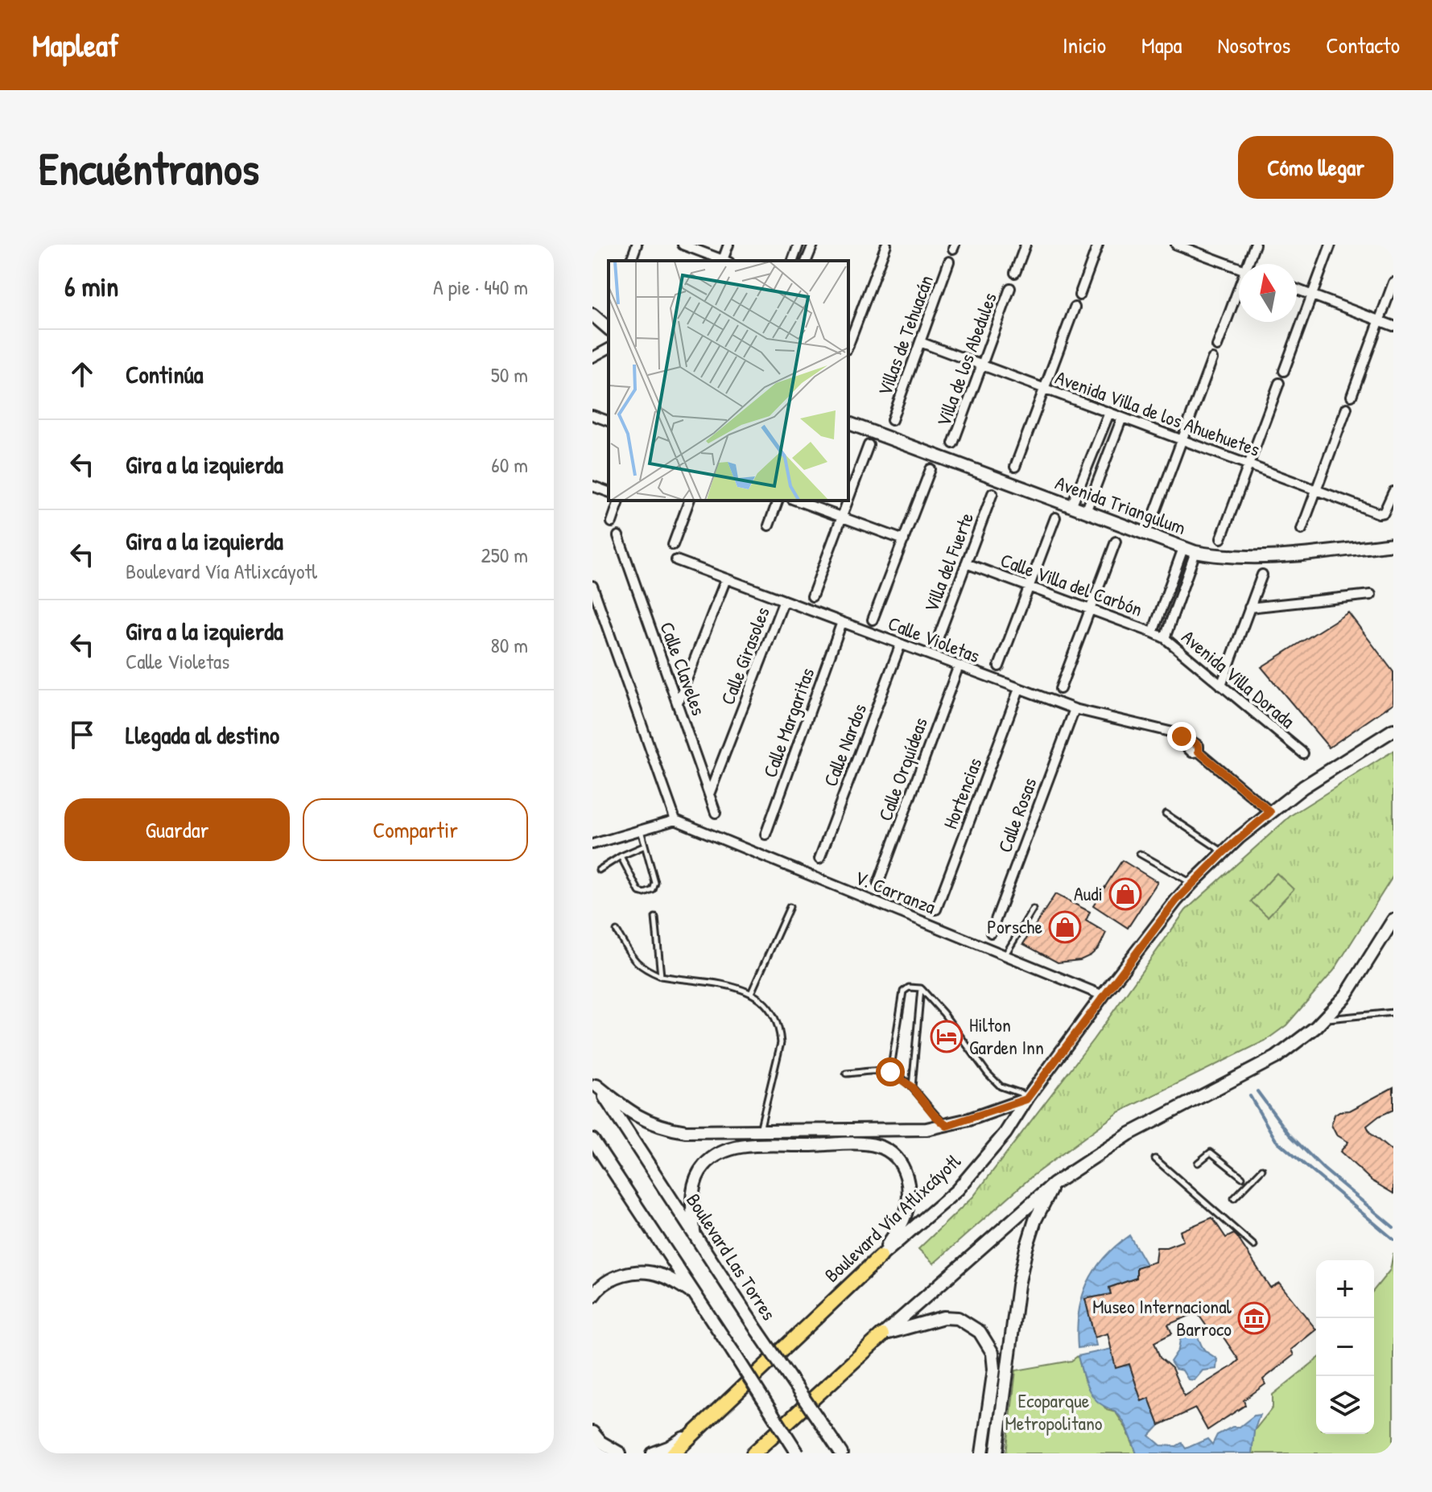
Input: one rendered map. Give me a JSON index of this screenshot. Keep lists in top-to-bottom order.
{
  "streets": {
    "main road": ["Avenida Triangulum", "Boulevard Vía Atlixcáyotl", "Boulevard Las Torres"],
    "street": [
      "Villas de Tehuacán",
      "Villa de los Abedules",
      "Avenida Villa de los Ahuehuetes",
      "Villa del Fuerte",
      "Calle Villa del Carbón",
      "Calle Violetas",
      "Calle Girasoles",
      "Calle Claveles",
      "Avenida Villa Dorada",
      "Calle Margaritas",
      "Calle Nardos",
      "Calle Orquídeas",
      "Hortencias",
      "Calle Rosas",
      "V. Carranza"
    ]
  },
  "crossings": [
    ["Villas de Tehuacán", "Avenida Villa de los Ahuehuetes"],
    ["Villa de los Abedules", "Avenida Villa de los Ahuehuetes"],
    ["Avenida Triangulum", "Avenida Villa Dorada"],
    ["Villa del Fuerte", "Calle Villa del Carbón"],
    ["Calle Villa del Carbón", "Avenida Villa Dorada"],
    ["Calle Violetas", "Calle Girasoles"],
    ["Calle Violetas", "Calle Margaritas"],
    ["Calle Violetas", "Calle Nardos"],
    ["Calle Violetas", "Calle Orquídeas"],
    ["Calle Violetas", "Hortencias"],
    ["Calle Violetas", "Calle Rosas"],
    ["Calle Violetas", "Boulevard Vía Atlixcáyotl"],
    ["Calle Girasoles", "Calle Claveles"],
    ["V. Carranza", "Boulevard Vía Atlixcáyotl"]
  ],
  "parks": ["Ecoparque Metropolitano"],
  "places": {
    "shop": ["Audi", "Porsche"],
    "hotel": ["Hilton Garden Inn"],
    "museum": ["Museo Internacional Barroco"]
  },
  "north": "top",
  "page": {
    "header": "Mapleaf",
    "nav": [
      "Inicio",
      "Mapa",
      "Nosotros",
      "Contacto"
    ],
    "buttons": [
      "Cómo llegar",
      ["Guardar", "Compartir"]
    ],
    "title": "Encuéntranos",
    "heading": ["6 min", "A pie · 440 m"],
    "list": [
      ["Continúa", "50 m"],
      ["Gira a la izquierda", "60 m"],
      ["Gira a la izquierda", "Boulevard Vía Atlixcáyotl", "250 m"],
      ["Gira a la izquierda", "Calle Violetas", "80 m"],
      "Llegada al destino"
    ],
    "map_buttons": ["+", "−"]
  }
}
